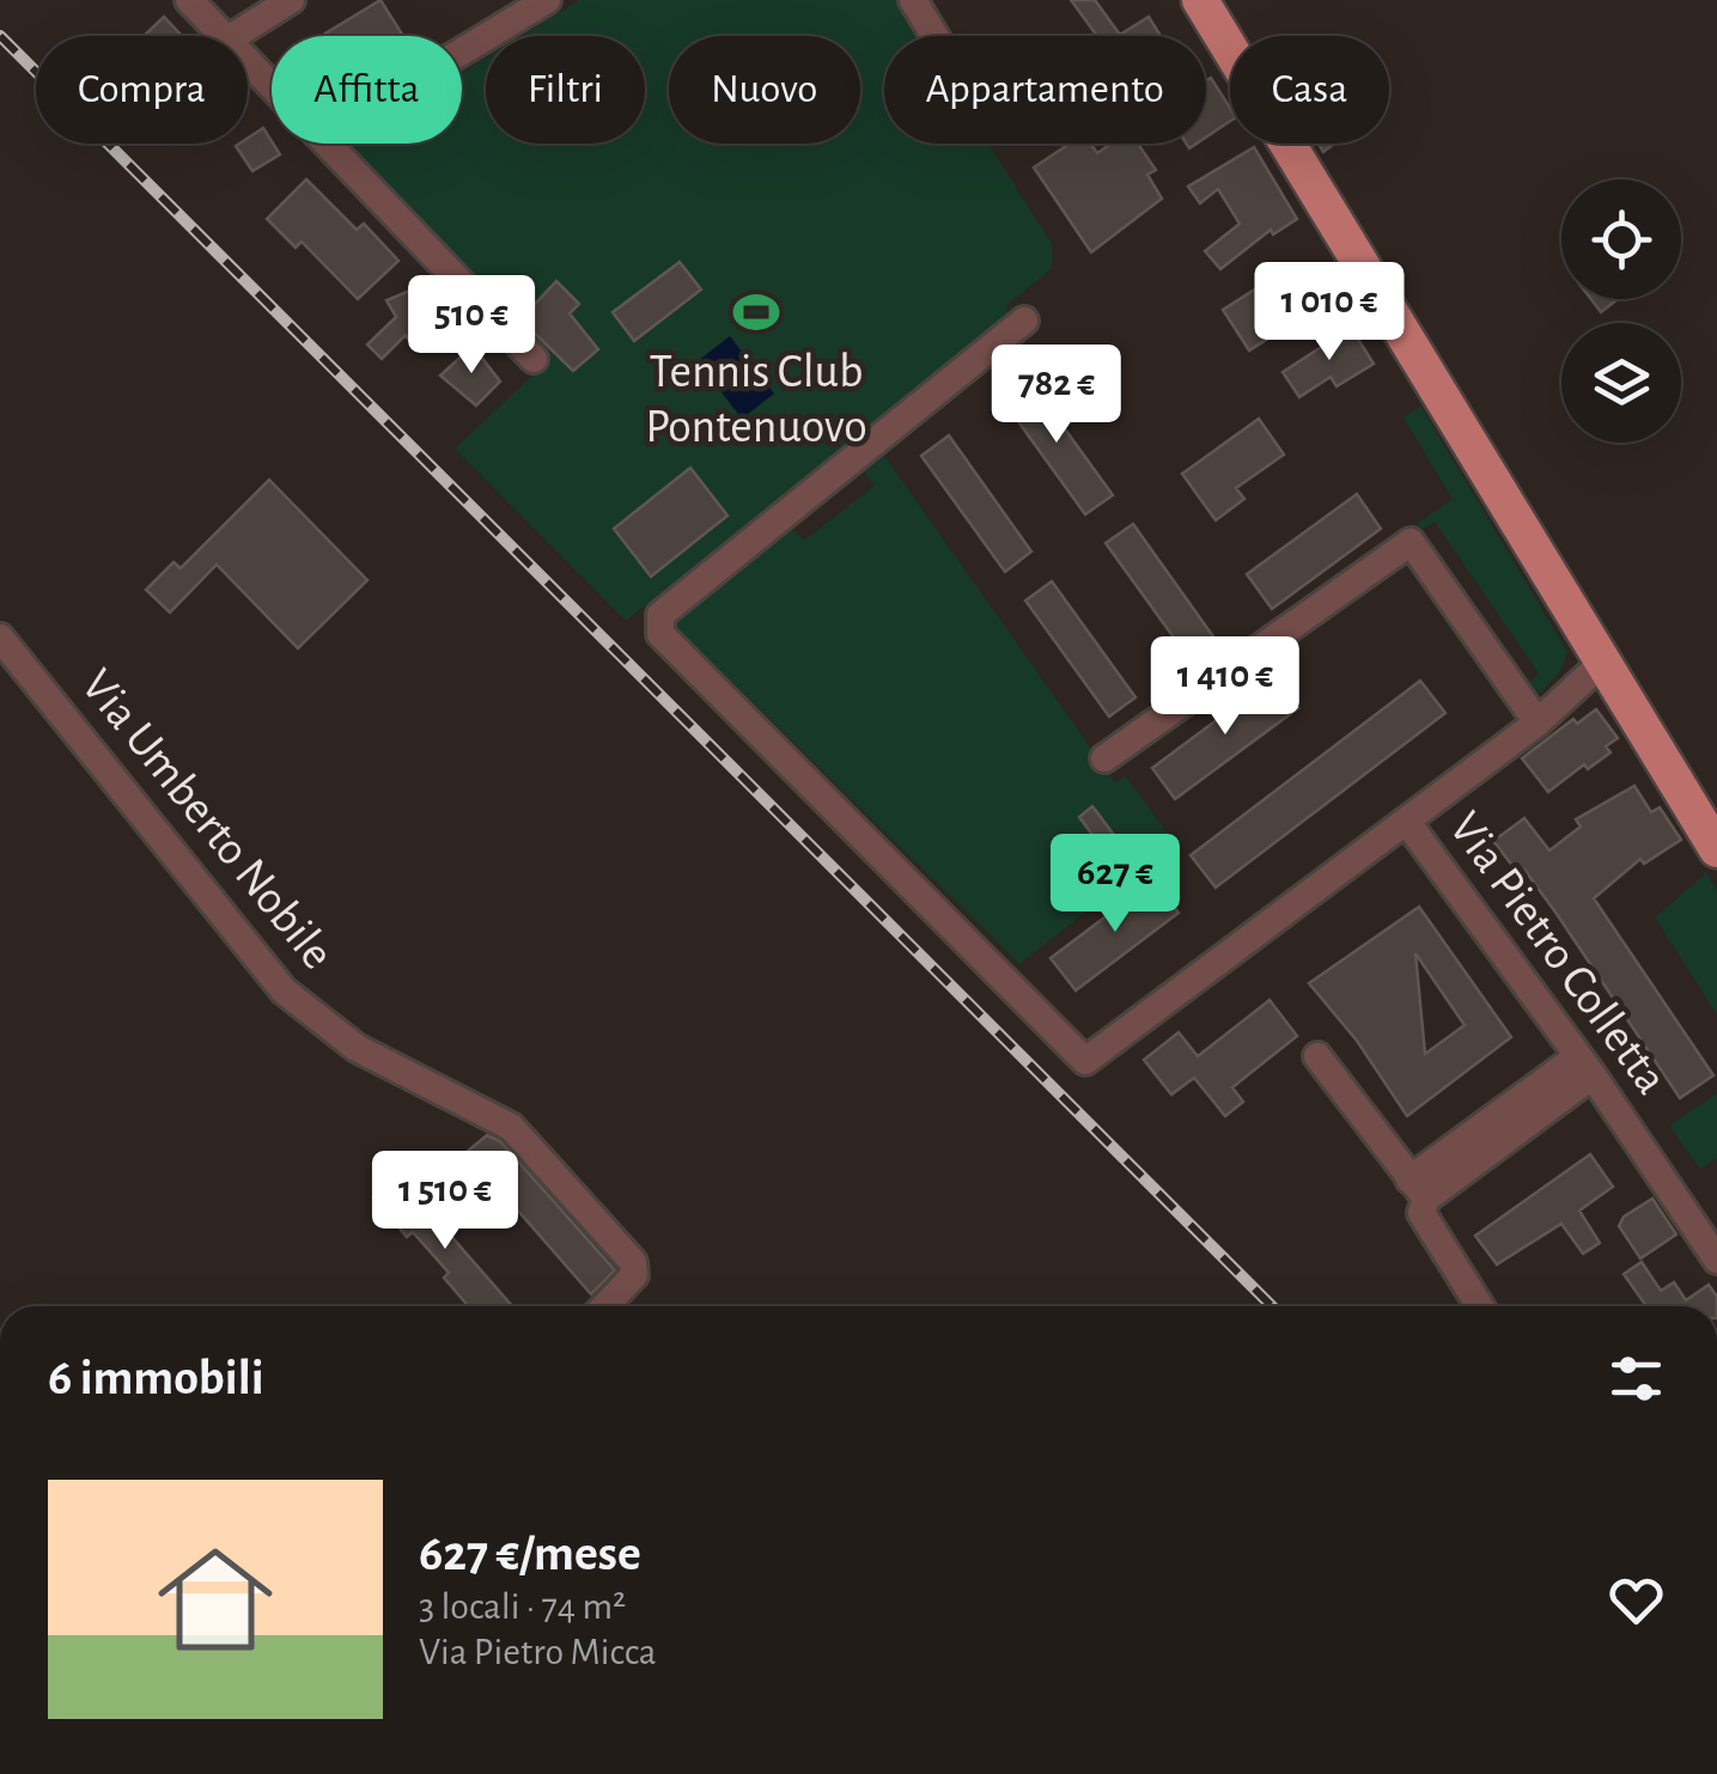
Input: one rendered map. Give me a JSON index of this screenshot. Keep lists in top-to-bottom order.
{
  "streets": {
    "street": ["Via Umberto Nobile", "Via Pietro Colletta"]
  },
  "places": {
    "sports": ["Tennis Club Pontenuovo"]
  },
  "page": {
    "chip": [
      "Compra",
      "Affitta",
      "Filtri",
      "Nuovo",
      "Appartamento",
      "Casa"
    ],
    "price": [
      "1 010 €",
      "510 €",
      "782 €",
      "1 410 €",
      "627 €",
      "1 510 €"
    ],
    "heading": "6 immobili",
    "list": [
      {
        "name": "627 €/mese",
        "note": "3 locali · 74 m² · Via Pietro Micca"
      }
    ]
  }
}
